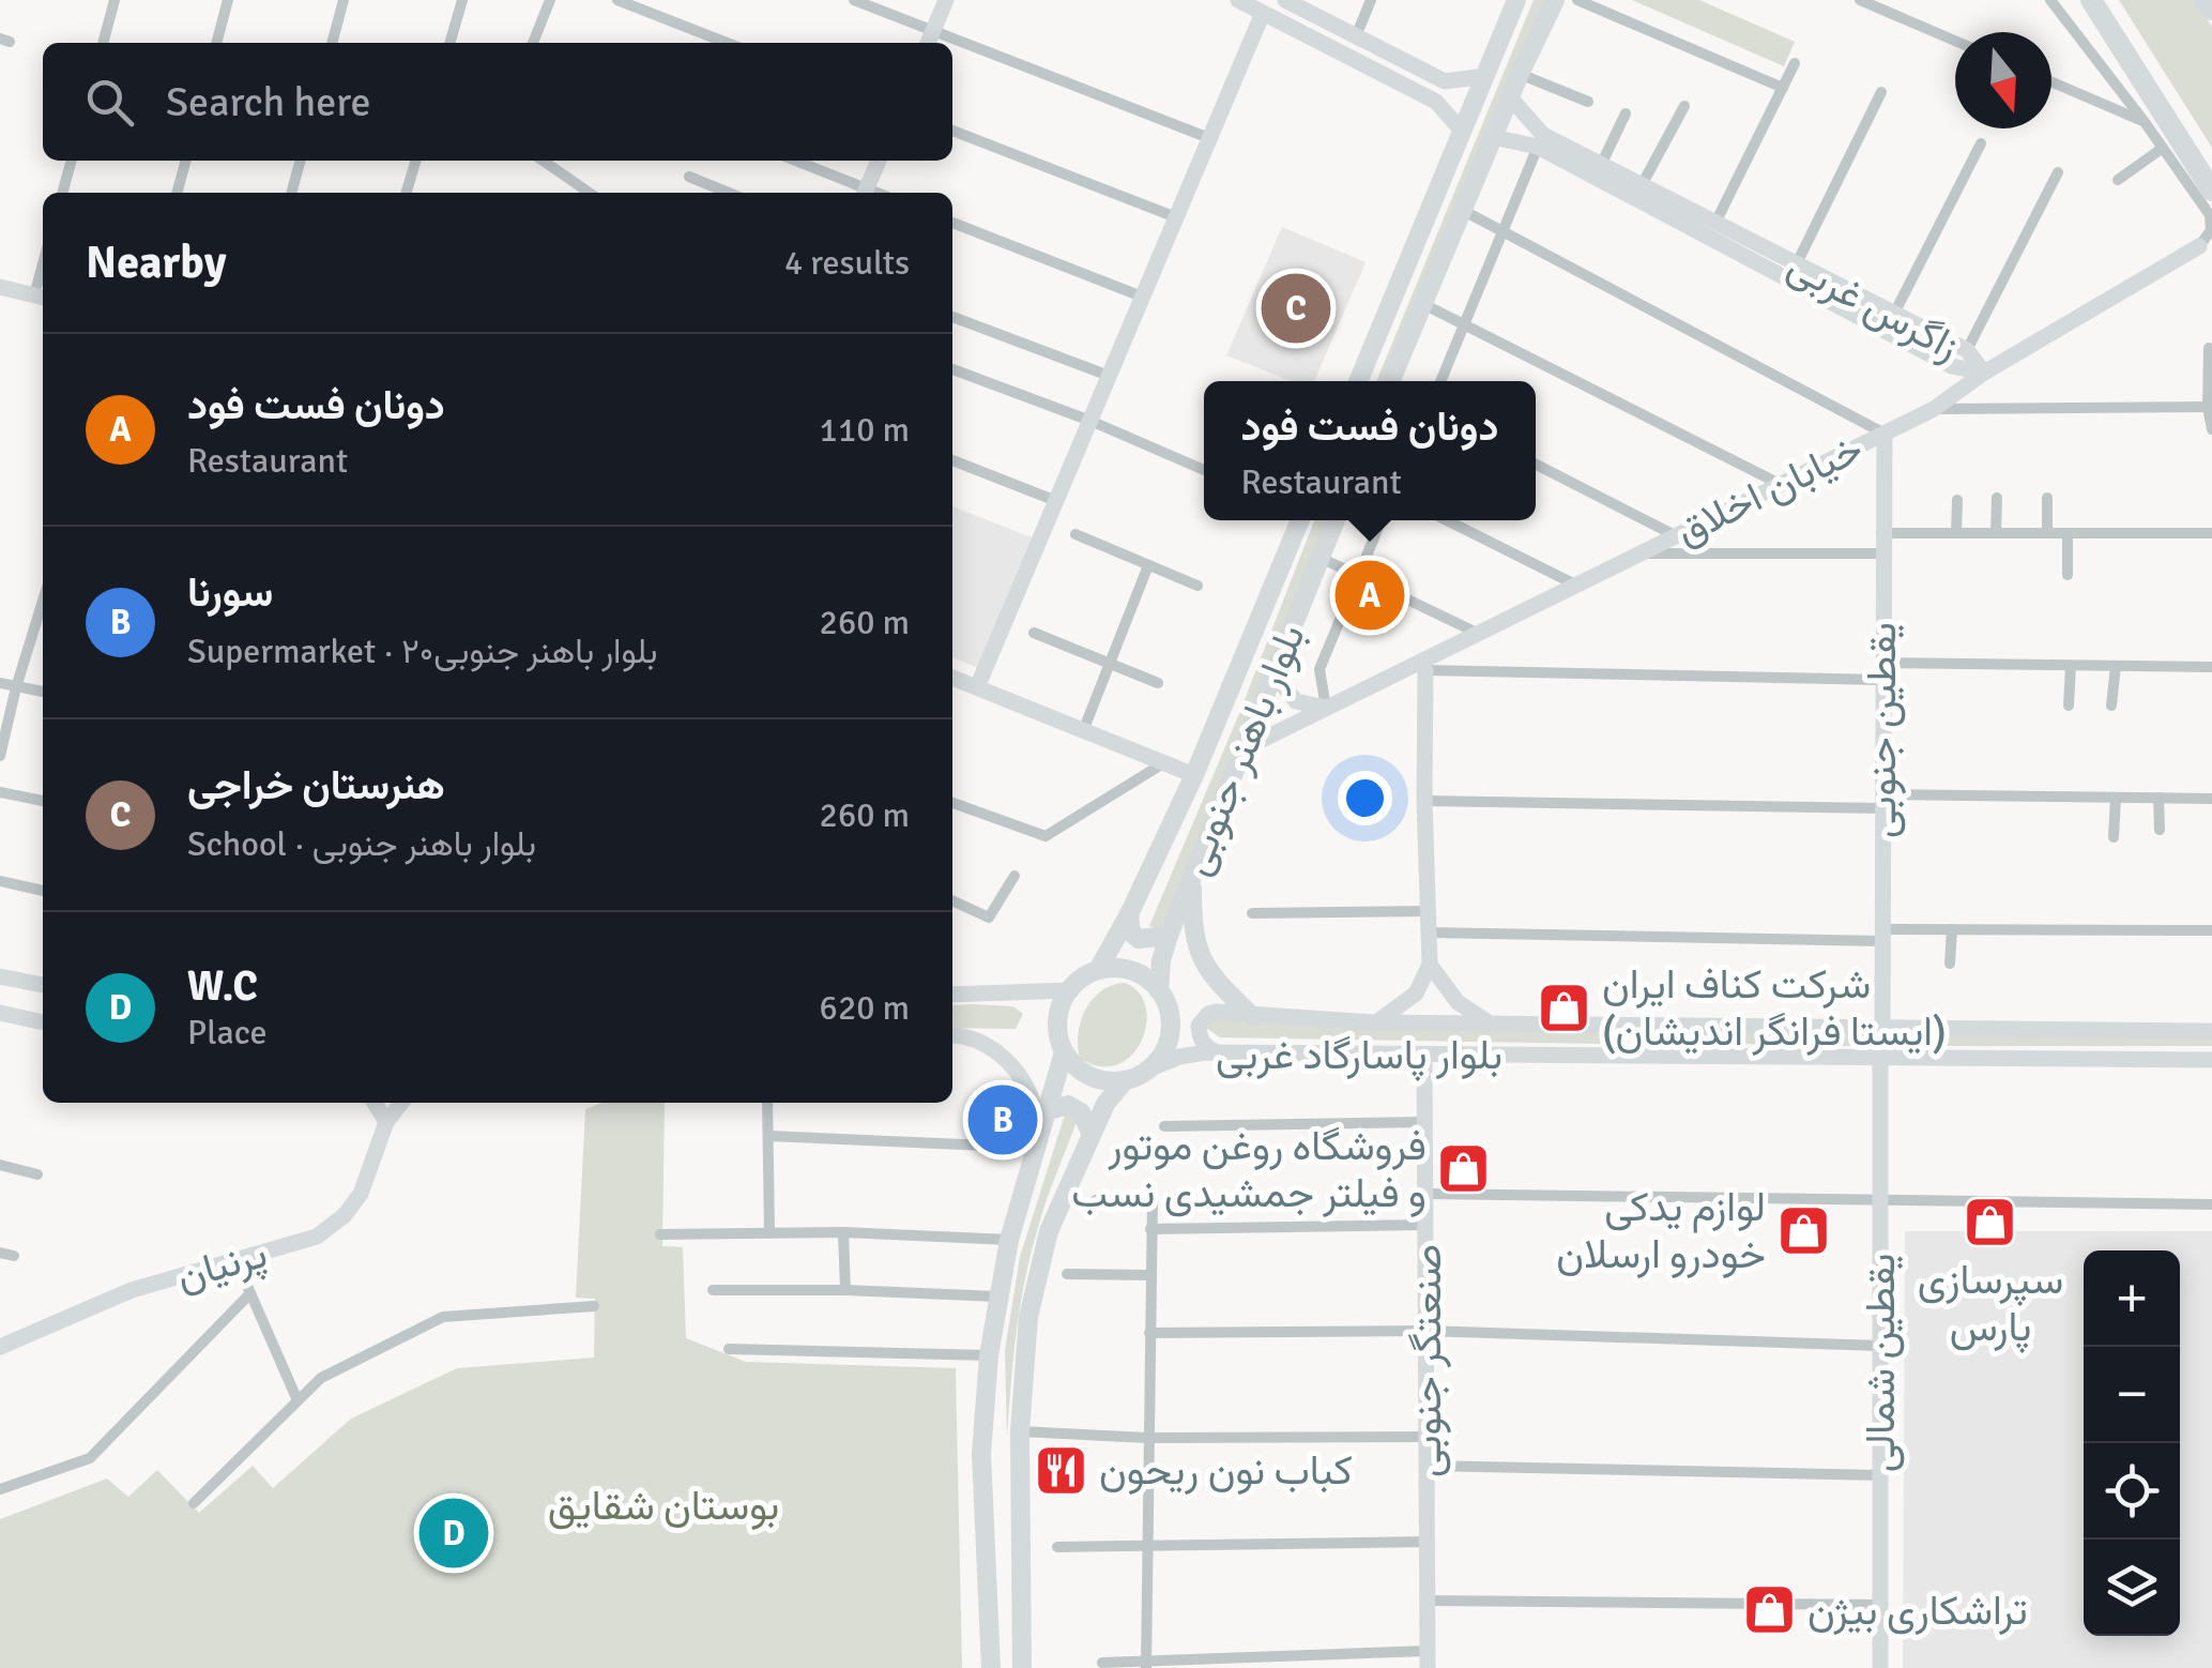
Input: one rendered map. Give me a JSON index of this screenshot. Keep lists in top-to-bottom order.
{
  "streets": {
    "main road": ["بلوار باهنر جنوبی"],
    "street": [
      "زاگرس غربی",
      "خیابان اخلاق",
      "یقطین جنوبی",
      "بلوار پاسارگاد غربی",
      "پرنیان",
      "صنعتگر جنوبی",
      "یقطین شمالی"
    ]
  },
  "crossings": [
    ["زاگرس غربی", "خیابان اخلاق"],
    ["خیابان اخلاق", "یقطین جنوبی"],
    ["خیابان اخلاق", "بلوار باهنر جنوبی"],
    ["یقطین جنوبی", "بلوار پاسارگاد غربی"],
    ["بلوار باهنر جنوبی", "بلوار پاسارگاد غربی"],
    ["بلوار پاسارگاد غربی", "صنعتگر جنوبی"],
    ["بلوار پاسارگاد غربی", "یقطین شمالی"]
  ],
  "parks": ["بوستان شقایق"],
  "places": {
    "shop": [
      "شرکت کناف ایران (ایستا فرانگر اندیشان)",
      "فروشگاه روغن موتور و فیلتر جمشیدی نسب",
      "سپرسازی پارس",
      "لوازم یدکی خودرو ارسلان",
      "تراشکاری بیژن"
    ],
    "restaurant": ["کباب نون ریحون"]
  },
  "north": "bottom",
  "page": {
    "search": "Search here",
    "heading": ["Nearby", "4 results"],
    "pins": [
      "C",
      "A",
      "B",
      "D"
    ],
    "list": [
      {
        "mark": "A",
        "name": "دونان فست فود",
        "note": "Restaurant",
        "value": "110 m"
      },
      {
        "mark": "B",
        "name": "سورنا",
        "note": "Supermarket · بلوار باهنر جنوبی۲۰",
        "value": "260 m"
      },
      {
        "mark": "C",
        "name": "هنرستان خراجی",
        "note": "School · بلوار باهنر جنوبی",
        "value": "260 m"
      },
      {
        "mark": "D",
        "name": "W.C",
        "note": "Place",
        "value": "620 m"
      }
    ],
    "popup": ["دونان فست فود", "Restaurant"],
    "map_buttons": ["+", "−"]
  }
}
